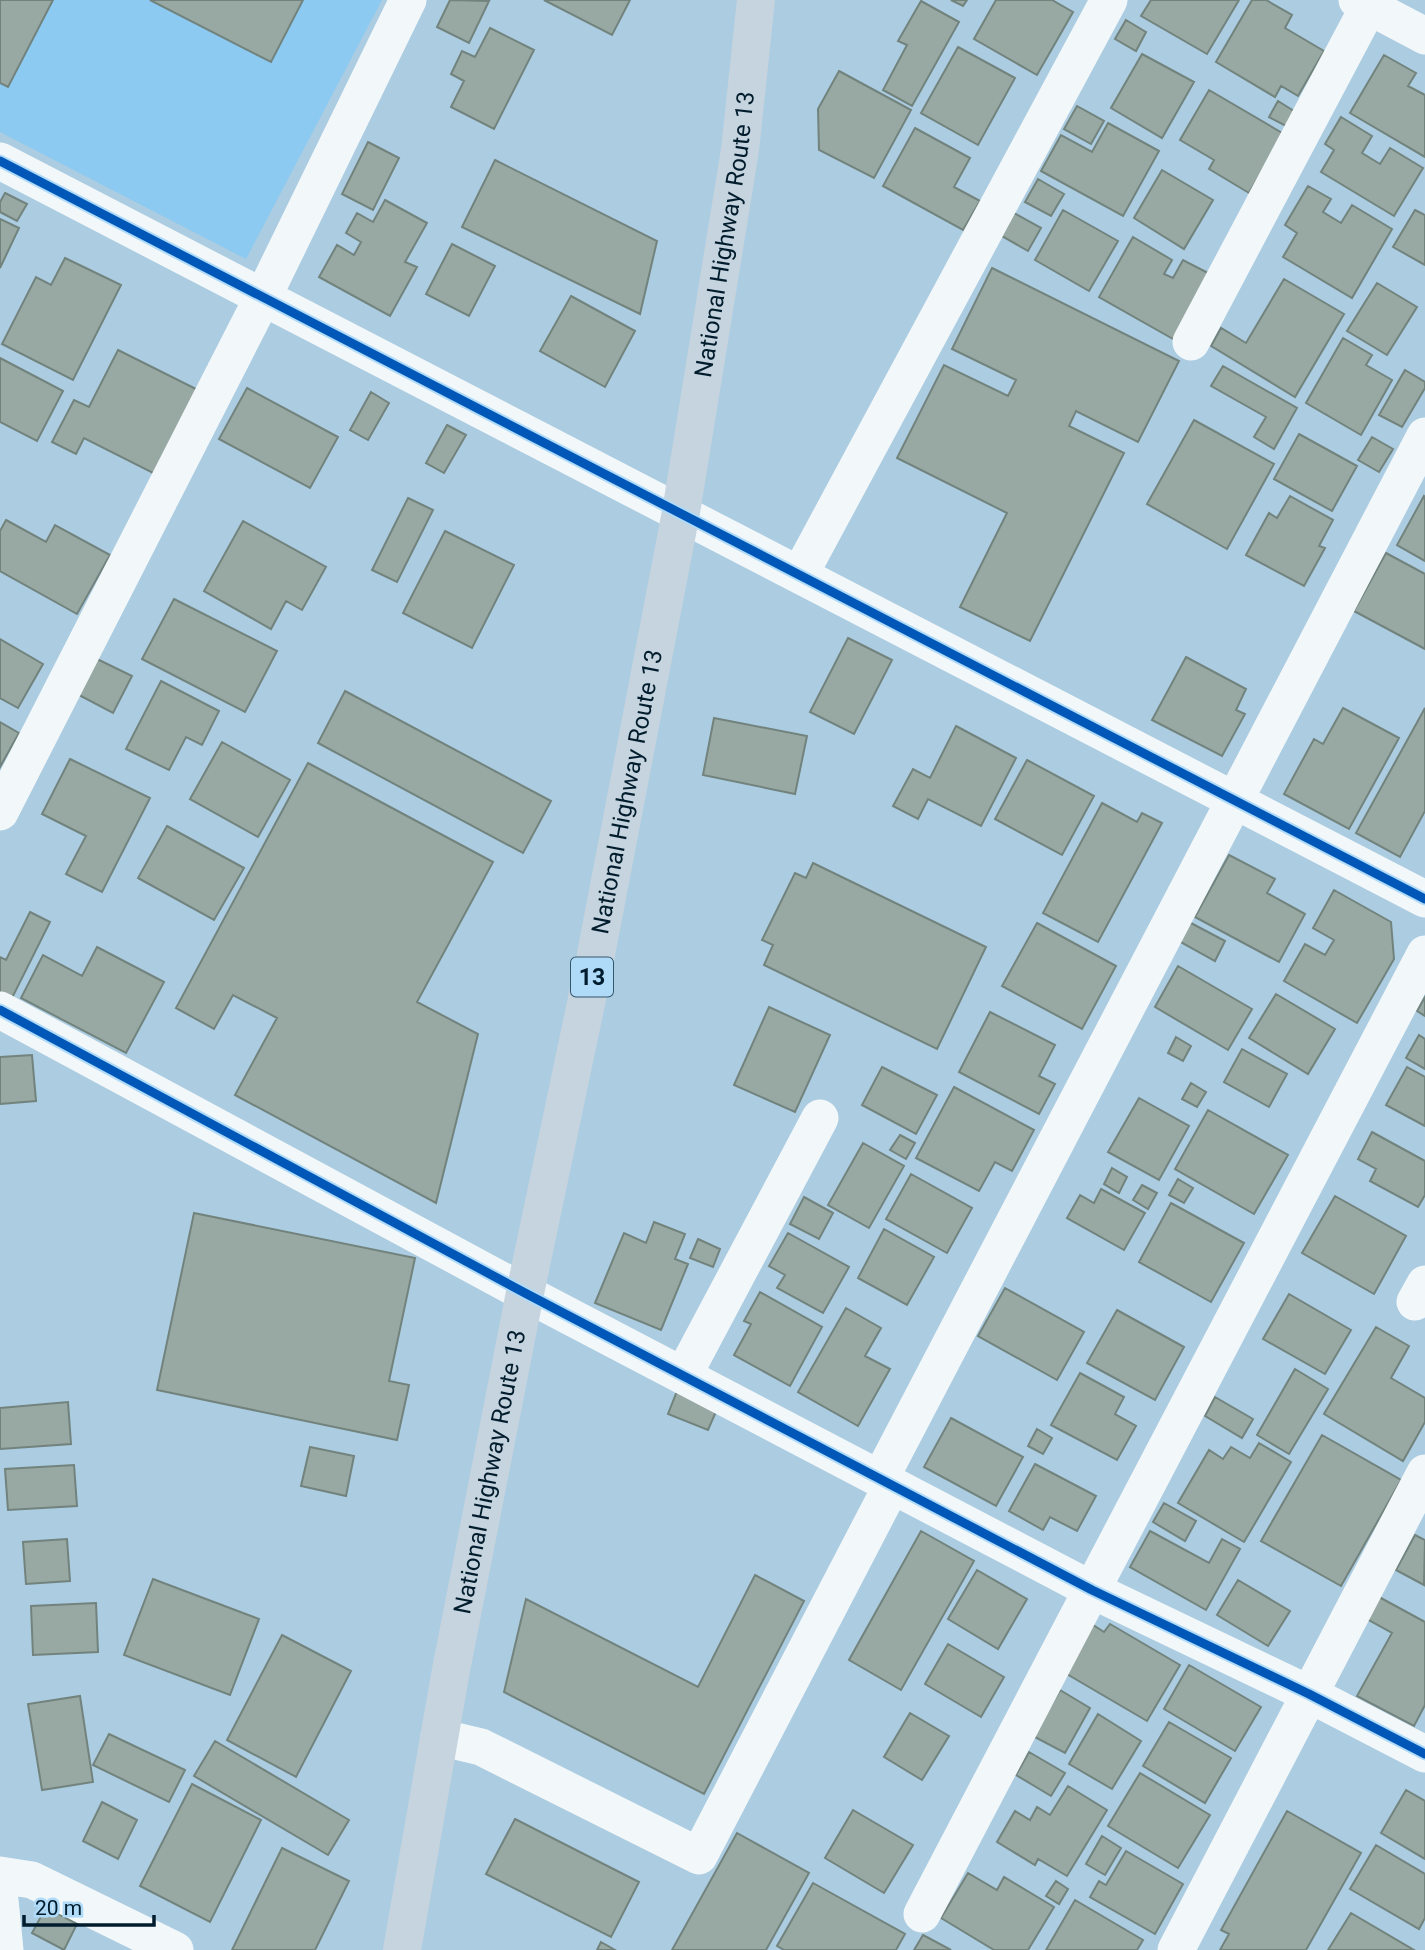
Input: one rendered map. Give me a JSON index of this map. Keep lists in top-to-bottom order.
{
  "streets": {
    "highway": ["National Highway Route 13", "13"]
  },
  "scale_bar": "20 m"
}
